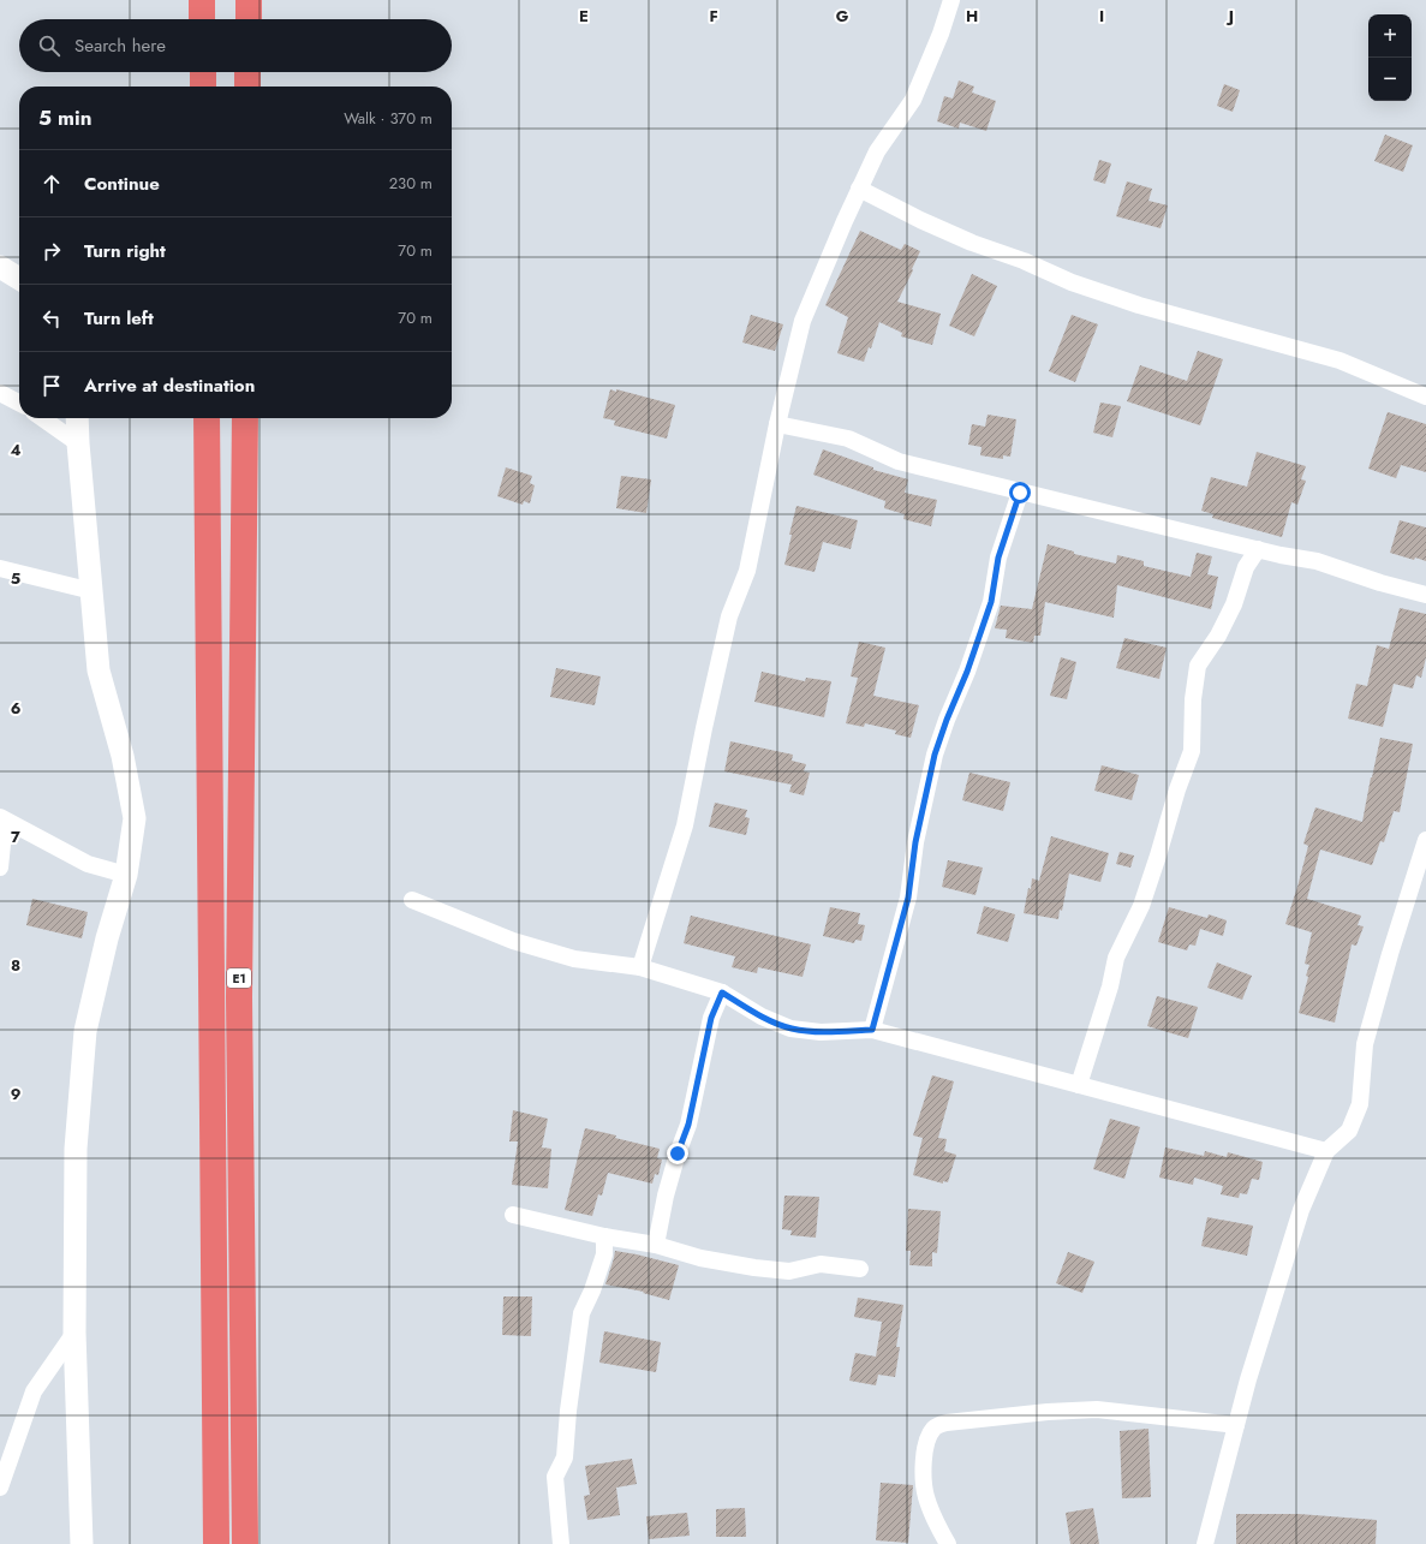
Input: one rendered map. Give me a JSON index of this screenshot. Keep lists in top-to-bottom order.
{
  "streets": {
    "highway": ["E1"]
  },
  "page": {
    "map_buttons": ["+", "−"],
    "search": "Search here",
    "heading": ["5 min", "Walk · 370 m"],
    "list": [
      ["Continue", "230 m"],
      ["Turn right", "70 m"],
      ["Turn left", "70 m"],
      "Arrive at destination"
    ]
  },
  "grid": {
    "columns": [
      "E",
      "F",
      "G",
      "H",
      "I",
      "J"
    ],
    "rows": [
      "4",
      "5",
      "6",
      "7",
      "8",
      "9"
    ]
  }
}
